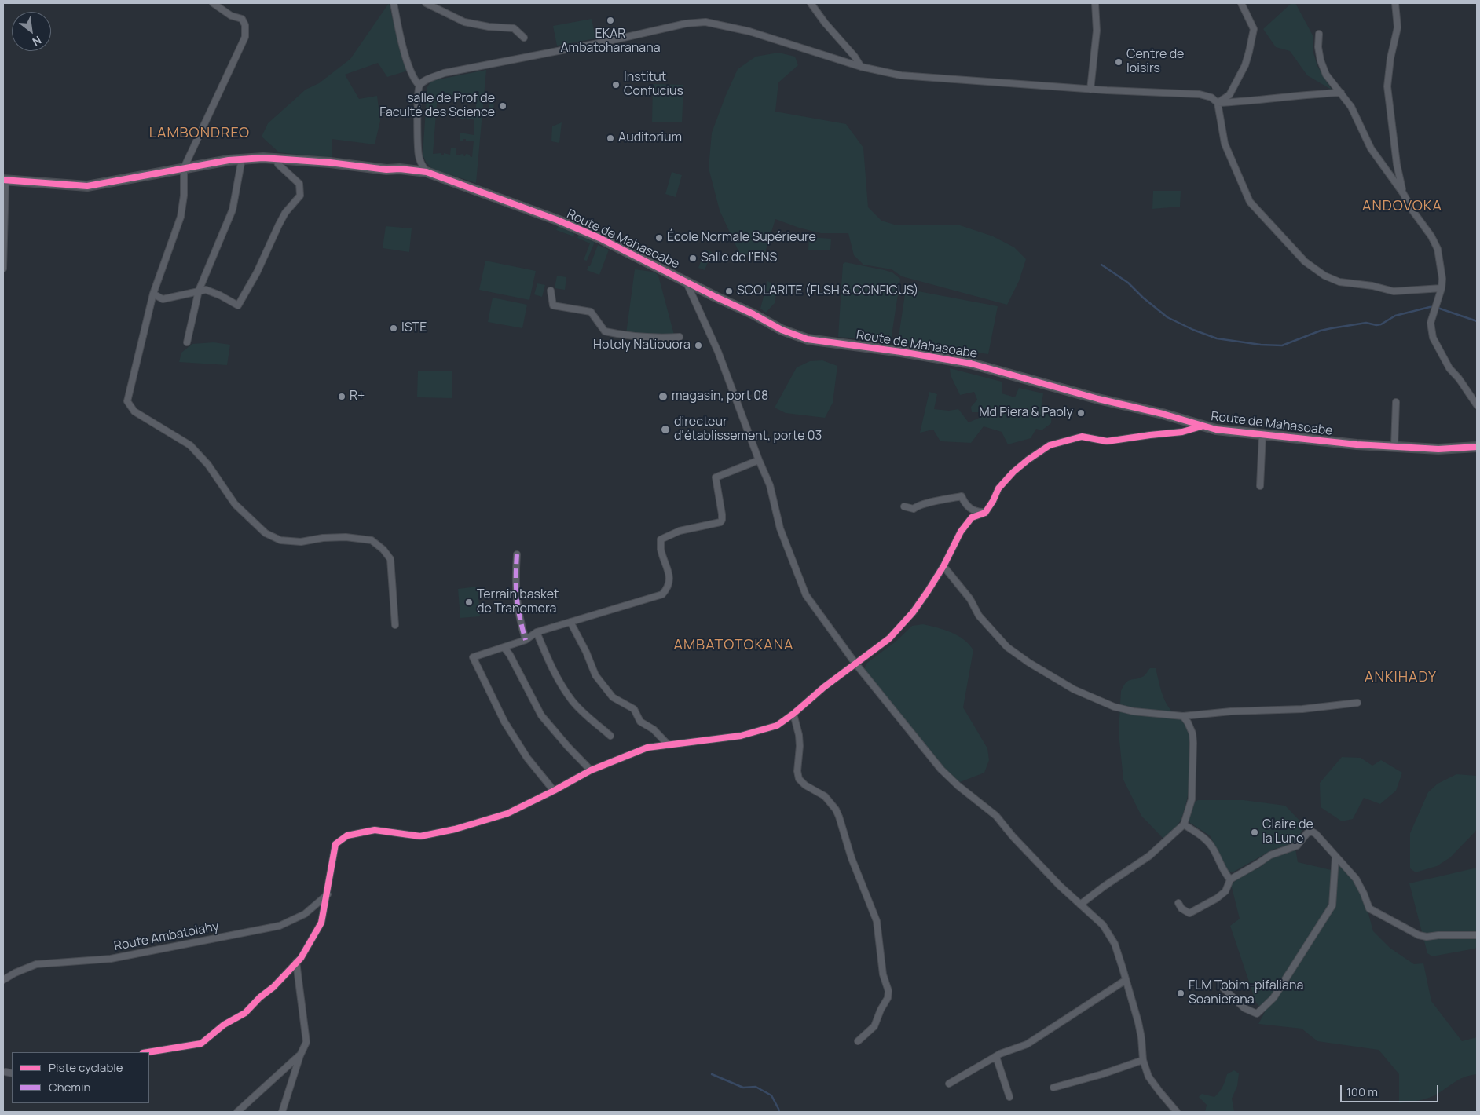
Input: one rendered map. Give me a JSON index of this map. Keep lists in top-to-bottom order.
{
  "streets": {
    "street": ["Route de Mahasoabe", "Route Ambatolahy"]
  },
  "districts": [
    "LAMBONDREO",
    "ANDOVOKA",
    "AMBATOTOKANA",
    "ANKIHADY"
  ],
  "places": [
    "EKAR Ambatoharanana",
    "Centre de loisirs",
    "Institut Confucius",
    "salle de Prof de Faculté des Science",
    "Auditorium",
    "École Normale Supérieure",
    "Salle de l'ENS",
    "SCOLARITE (FLSH & CONFICUS)",
    "ISTE",
    "Hotely Natiouora",
    "R+",
    "magasin, port 08",
    "Md Piera & Paoly",
    "directeur d'établissement, porte 03",
    "Terrain basket de Tranomora",
    "Claire de la Lune",
    "FLM Tobim-pifaliana Soanierana"
  ],
  "legend": ["Piste cyclable", "Chemin"],
  "scale_bar": "100 m",
  "north": "bottom right"
}
